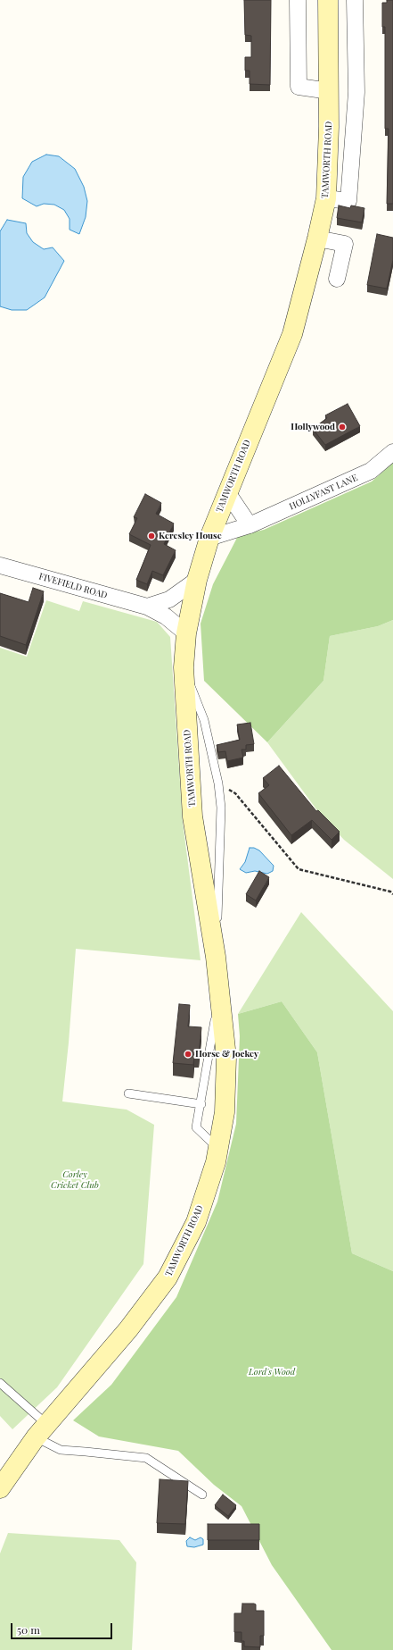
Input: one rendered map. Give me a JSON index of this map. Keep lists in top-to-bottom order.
{
  "streets": {
    "main road": ["TAMWORTH ROAD"],
    "street": ["HOLLYFAST LANE", "FIVEFIELD ROAD"]
  },
  "crossings": [
    ["TAMWORTH ROAD", "HOLLYFAST LANE"],
    ["TAMWORTH ROAD", "FIVEFIELD ROAD"]
  ],
  "parks": ["Corley Cricket Club", "Lord's Wood"],
  "places": ["Hollywood", "Keresley House", "Horse & Jockey"],
  "scale_bar": "50 m"
}
